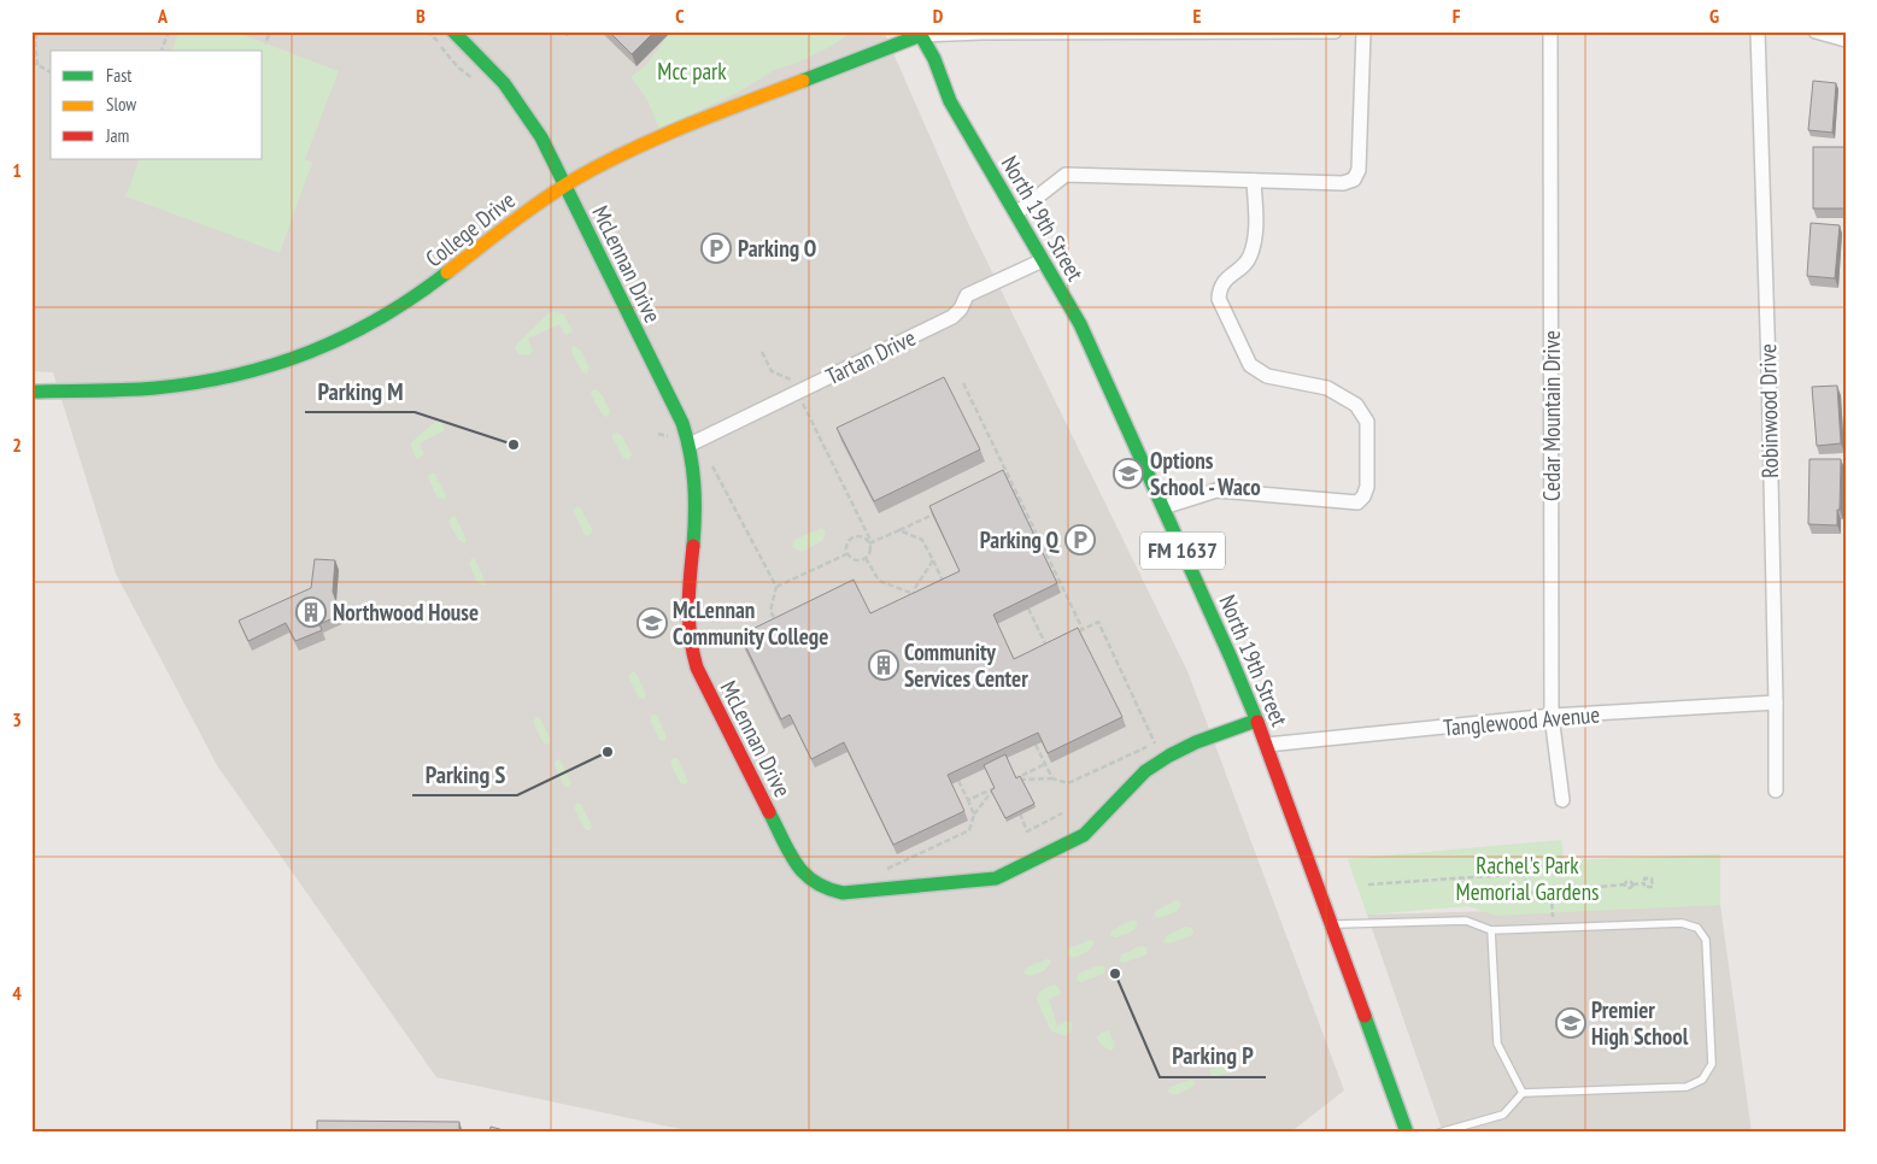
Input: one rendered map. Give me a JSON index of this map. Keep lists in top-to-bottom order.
{
  "streets": {
    "street": [
      "North 19th Street",
      "College Drive",
      "McLennan Drive",
      "Tartan Drive",
      "Robinwood Drive",
      "Cedar Mountain Drive",
      "FM 1637",
      "Tanglewood Avenue"
    ]
  },
  "crossings": [
    ["North 19th Street", "College Drive"],
    ["North 19th Street", "McLennan Drive"],
    ["North 19th Street", "Tartan Drive"],
    ["North 19th Street", "Tanglewood Avenue"],
    ["College Drive", "McLennan Drive"],
    ["McLennan Drive", "Tartan Drive"],
    ["Robinwood Drive", "Tanglewood Avenue"],
    ["Cedar Mountain Drive", "Tanglewood Avenue"]
  ],
  "parks": ["Mcc park", "Rachel's Park Memorial Gardens"],
  "places": {
    "parking": ["Parking O", "Parking Q"],
    "other": ["Parking M", "Parking S", "Parking P"],
    "school or university": ["Options School - Waco", "McLennan Community College", "Premier High School"],
    "building": ["Northwood House", "Community Services Center"]
  },
  "legend": ["Fast", "Slow", "Jam"],
  "grid": {
    "columns": [
      "A",
      "B",
      "C",
      "D",
      "E",
      "F",
      "G"
    ],
    "rows": [
      "1",
      "2",
      "3",
      "4"
    ]
  }
}
